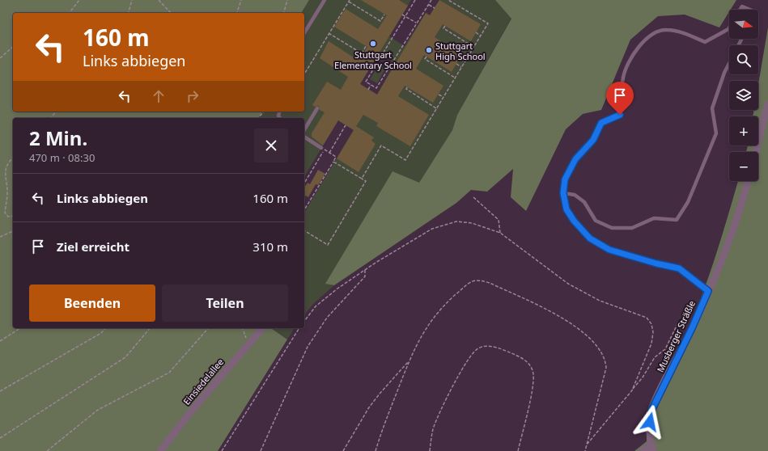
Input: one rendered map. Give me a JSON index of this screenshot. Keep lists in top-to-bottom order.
{
  "streets": {
    "street": ["Musberger Sträßle", "Einsiedelallee"]
  },
  "places": ["Stuttgart Elementary School", "Stuttgart High School"],
  "north": "right",
  "page": {
    "map_buttons": ["+", "−"],
    "turn": ["160 m", "Links abbiegen"],
    "heading": ["2 Min.", "470 m · 08:30"],
    "list": [
      {
        "name": "Links abbiegen",
        "value": "160 m"
      },
      {
        "name": "Ziel erreicht",
        "value": "310 m"
      }
    ],
    "buttons": ["Beenden", "Teilen"]
  }
}
